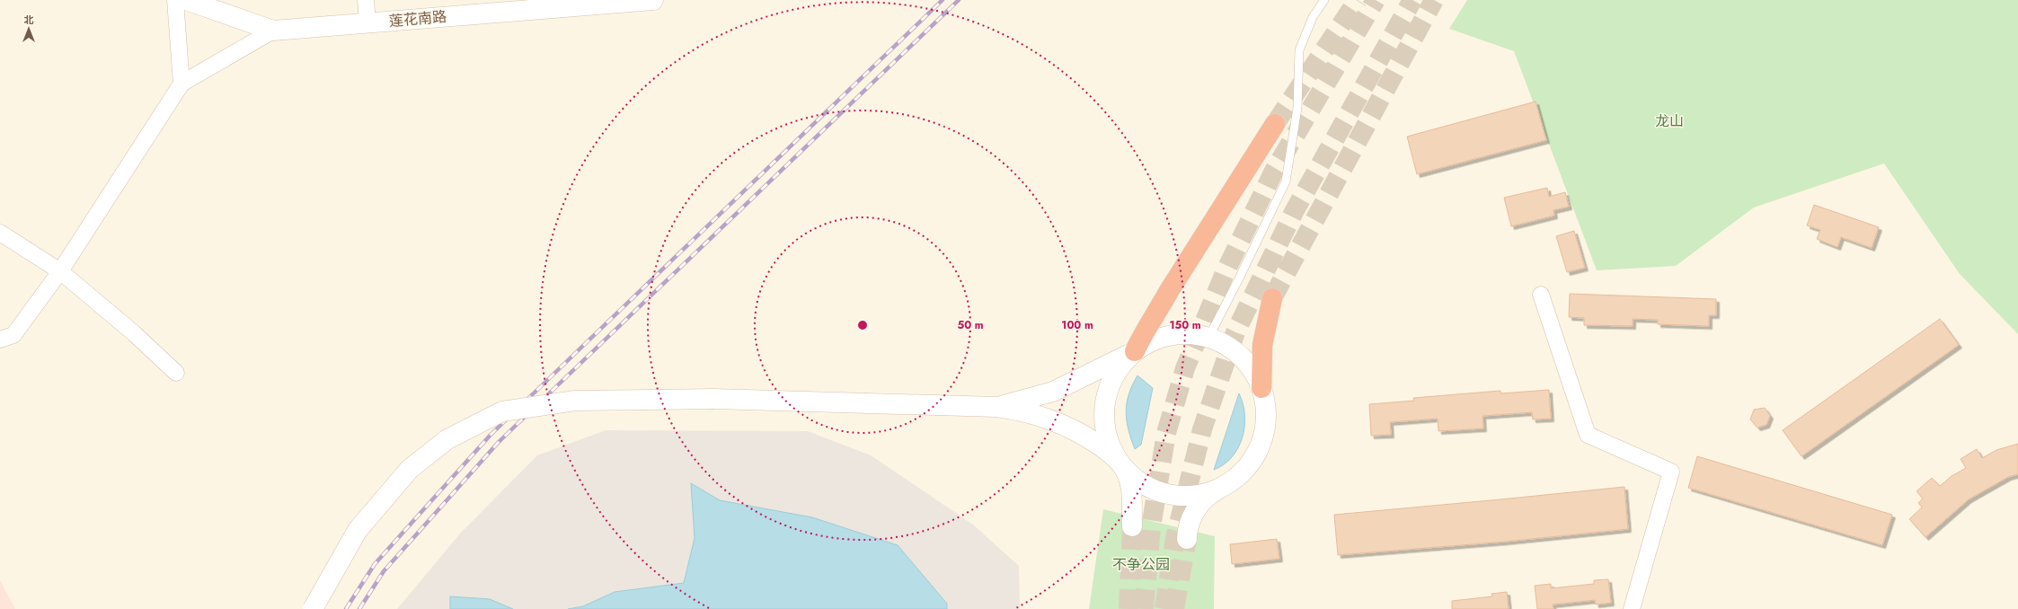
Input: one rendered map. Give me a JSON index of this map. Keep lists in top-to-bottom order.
{
  "streets": {
    "street": ["莲花南路"]
  },
  "parks": ["龙山", "不争公园"],
  "north": "top",
  "rings": ["50 m", "100 m", "150 m"]
}
